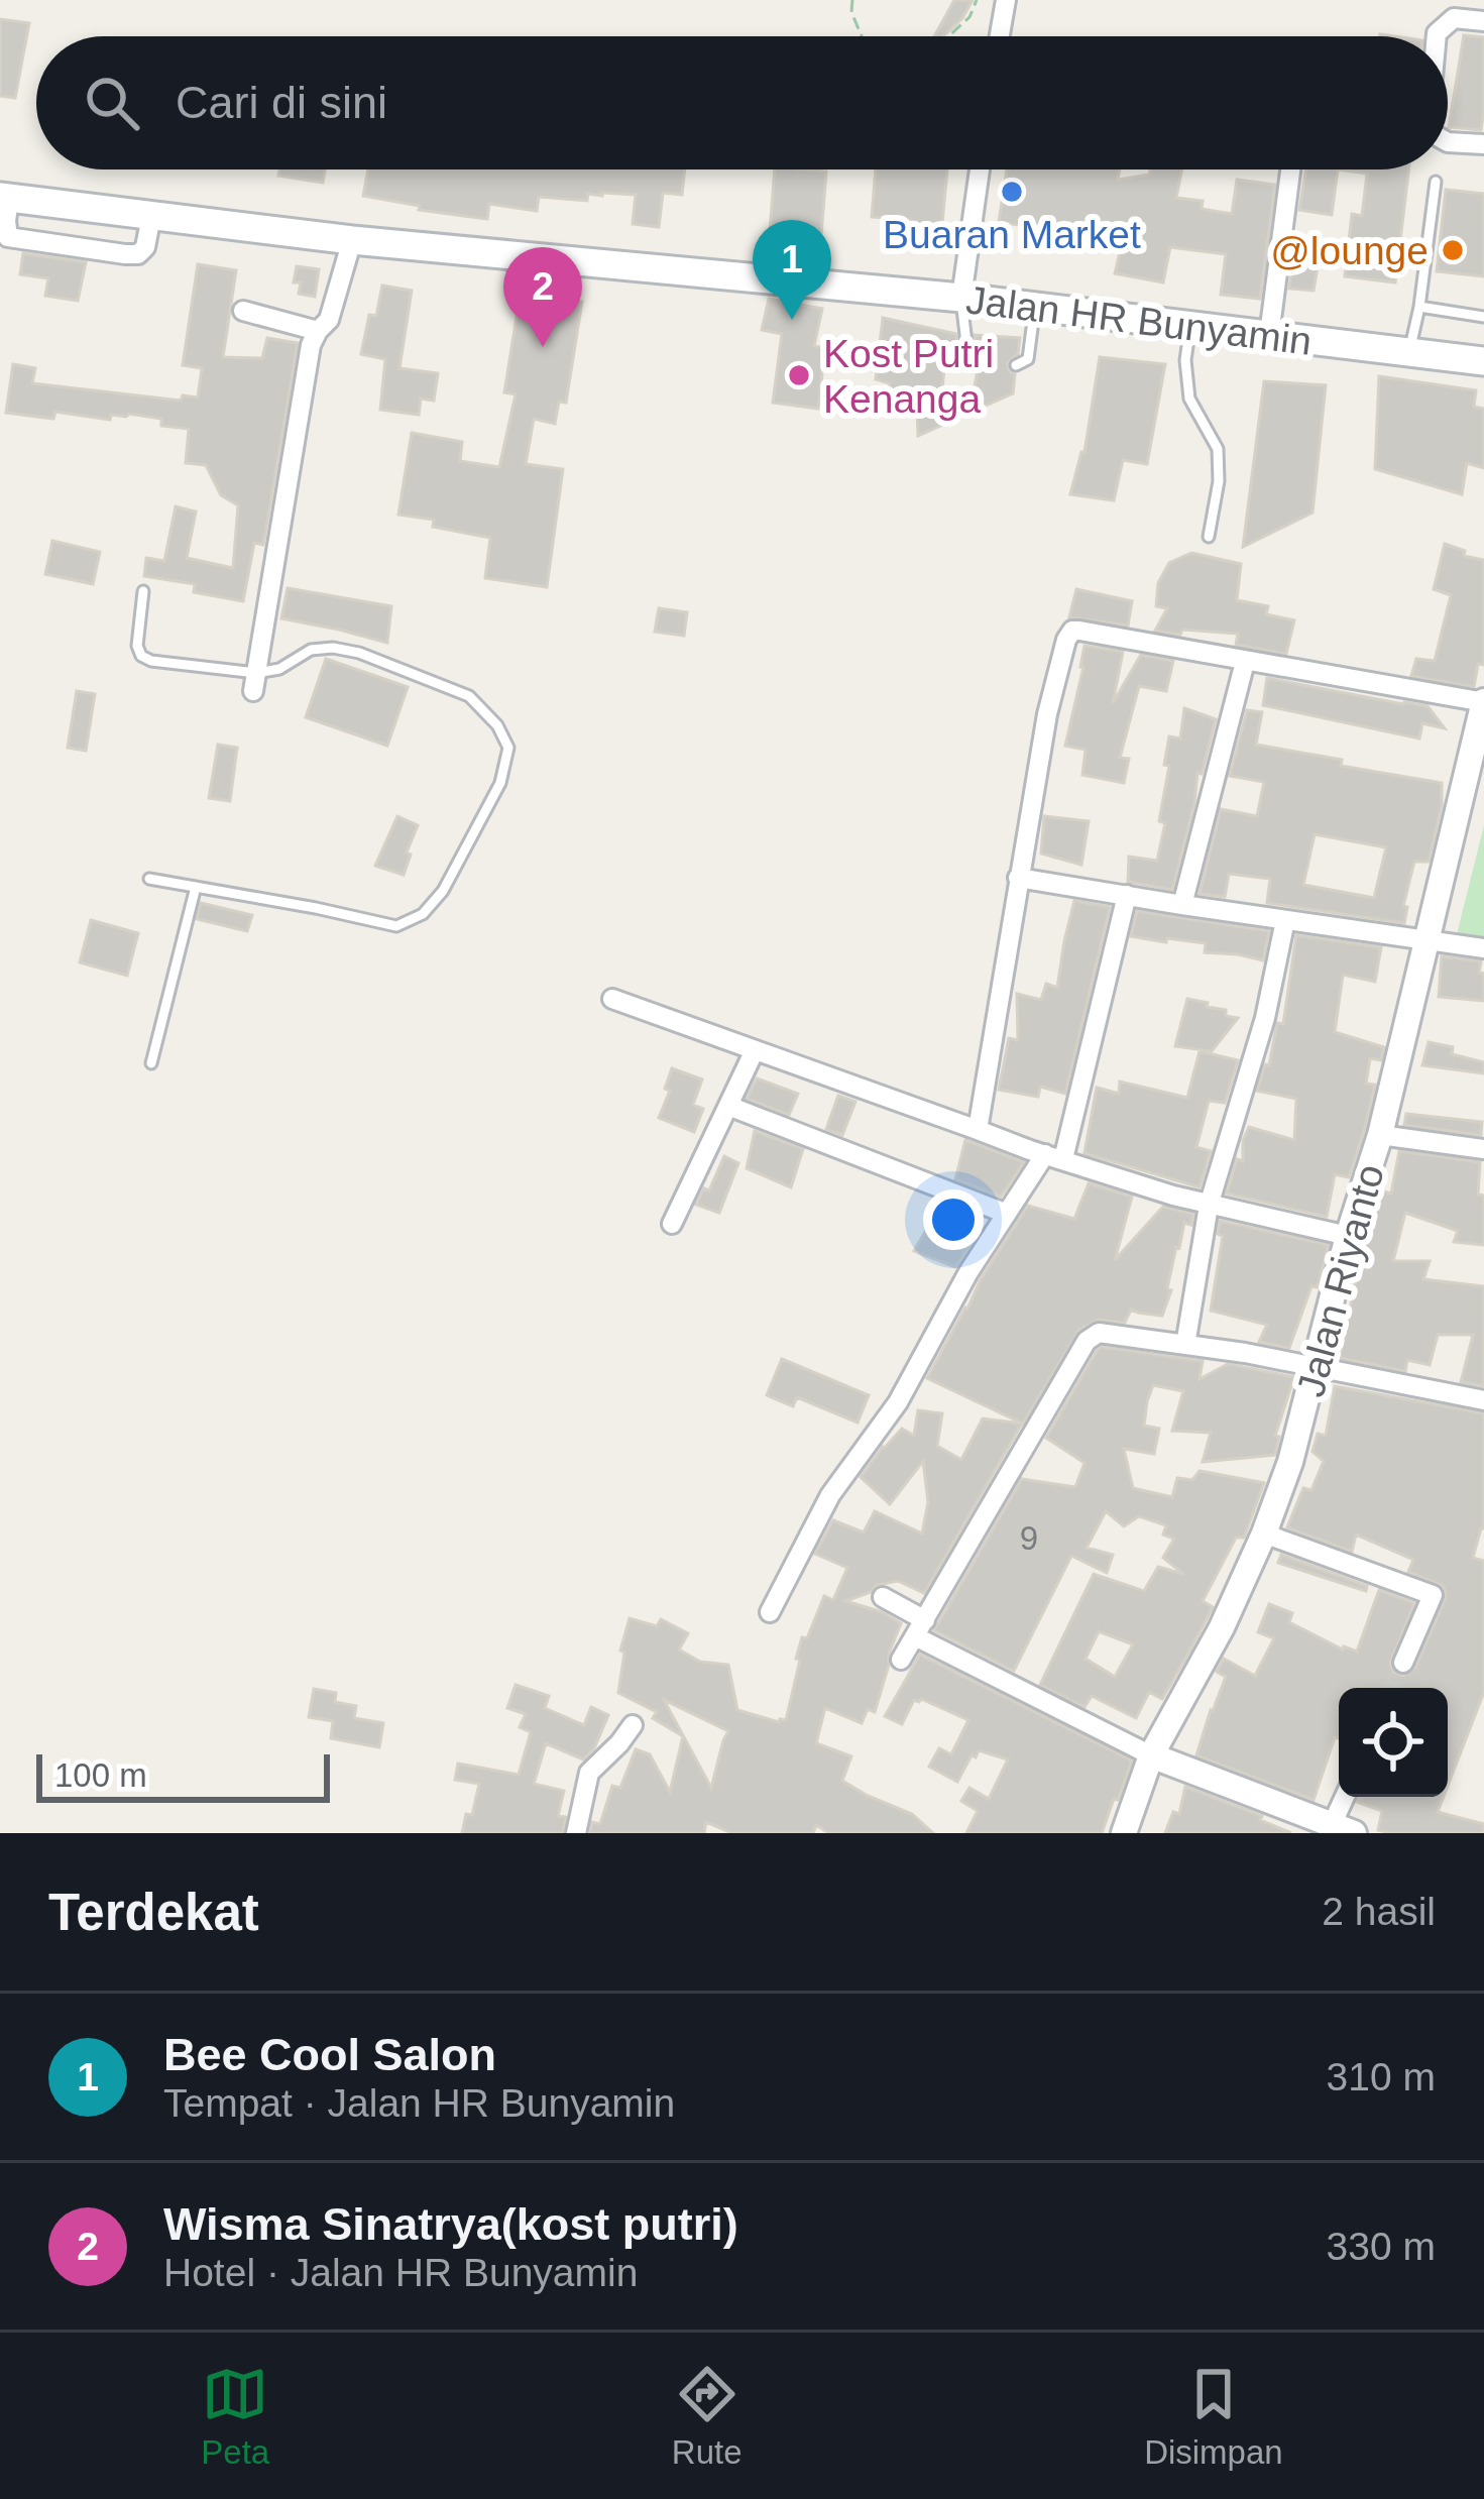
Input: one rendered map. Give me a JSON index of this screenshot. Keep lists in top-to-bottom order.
{
  "streets": {
    "main road": ["Jalan HR Bunyamin"],
    "street": ["Jalan Riyanto"]
  },
  "places": ["Buaran Market", "@lounge", "Kost Putri Kenanga"],
  "house_numbers": ["9"],
  "scale_bar": "100 m",
  "page": {
    "search": "Cari di sini",
    "pins": ["1", "2"],
    "scale": "100 m",
    "heading": ["Terdekat", "2 hasil"],
    "list": [
      {
        "mark": "1",
        "name": "Bee Cool Salon",
        "note": "Tempat · Jalan HR Bunyamin",
        "value": "310 m"
      },
      {
        "mark": "2",
        "name": "Wisma Sinatrya(kost putri)",
        "note": "Hotel · Jalan HR Bunyamin",
        "value": "330 m"
      }
    ],
    "nav": ["Peta", "Rute", "Disimpan"]
  }
}
